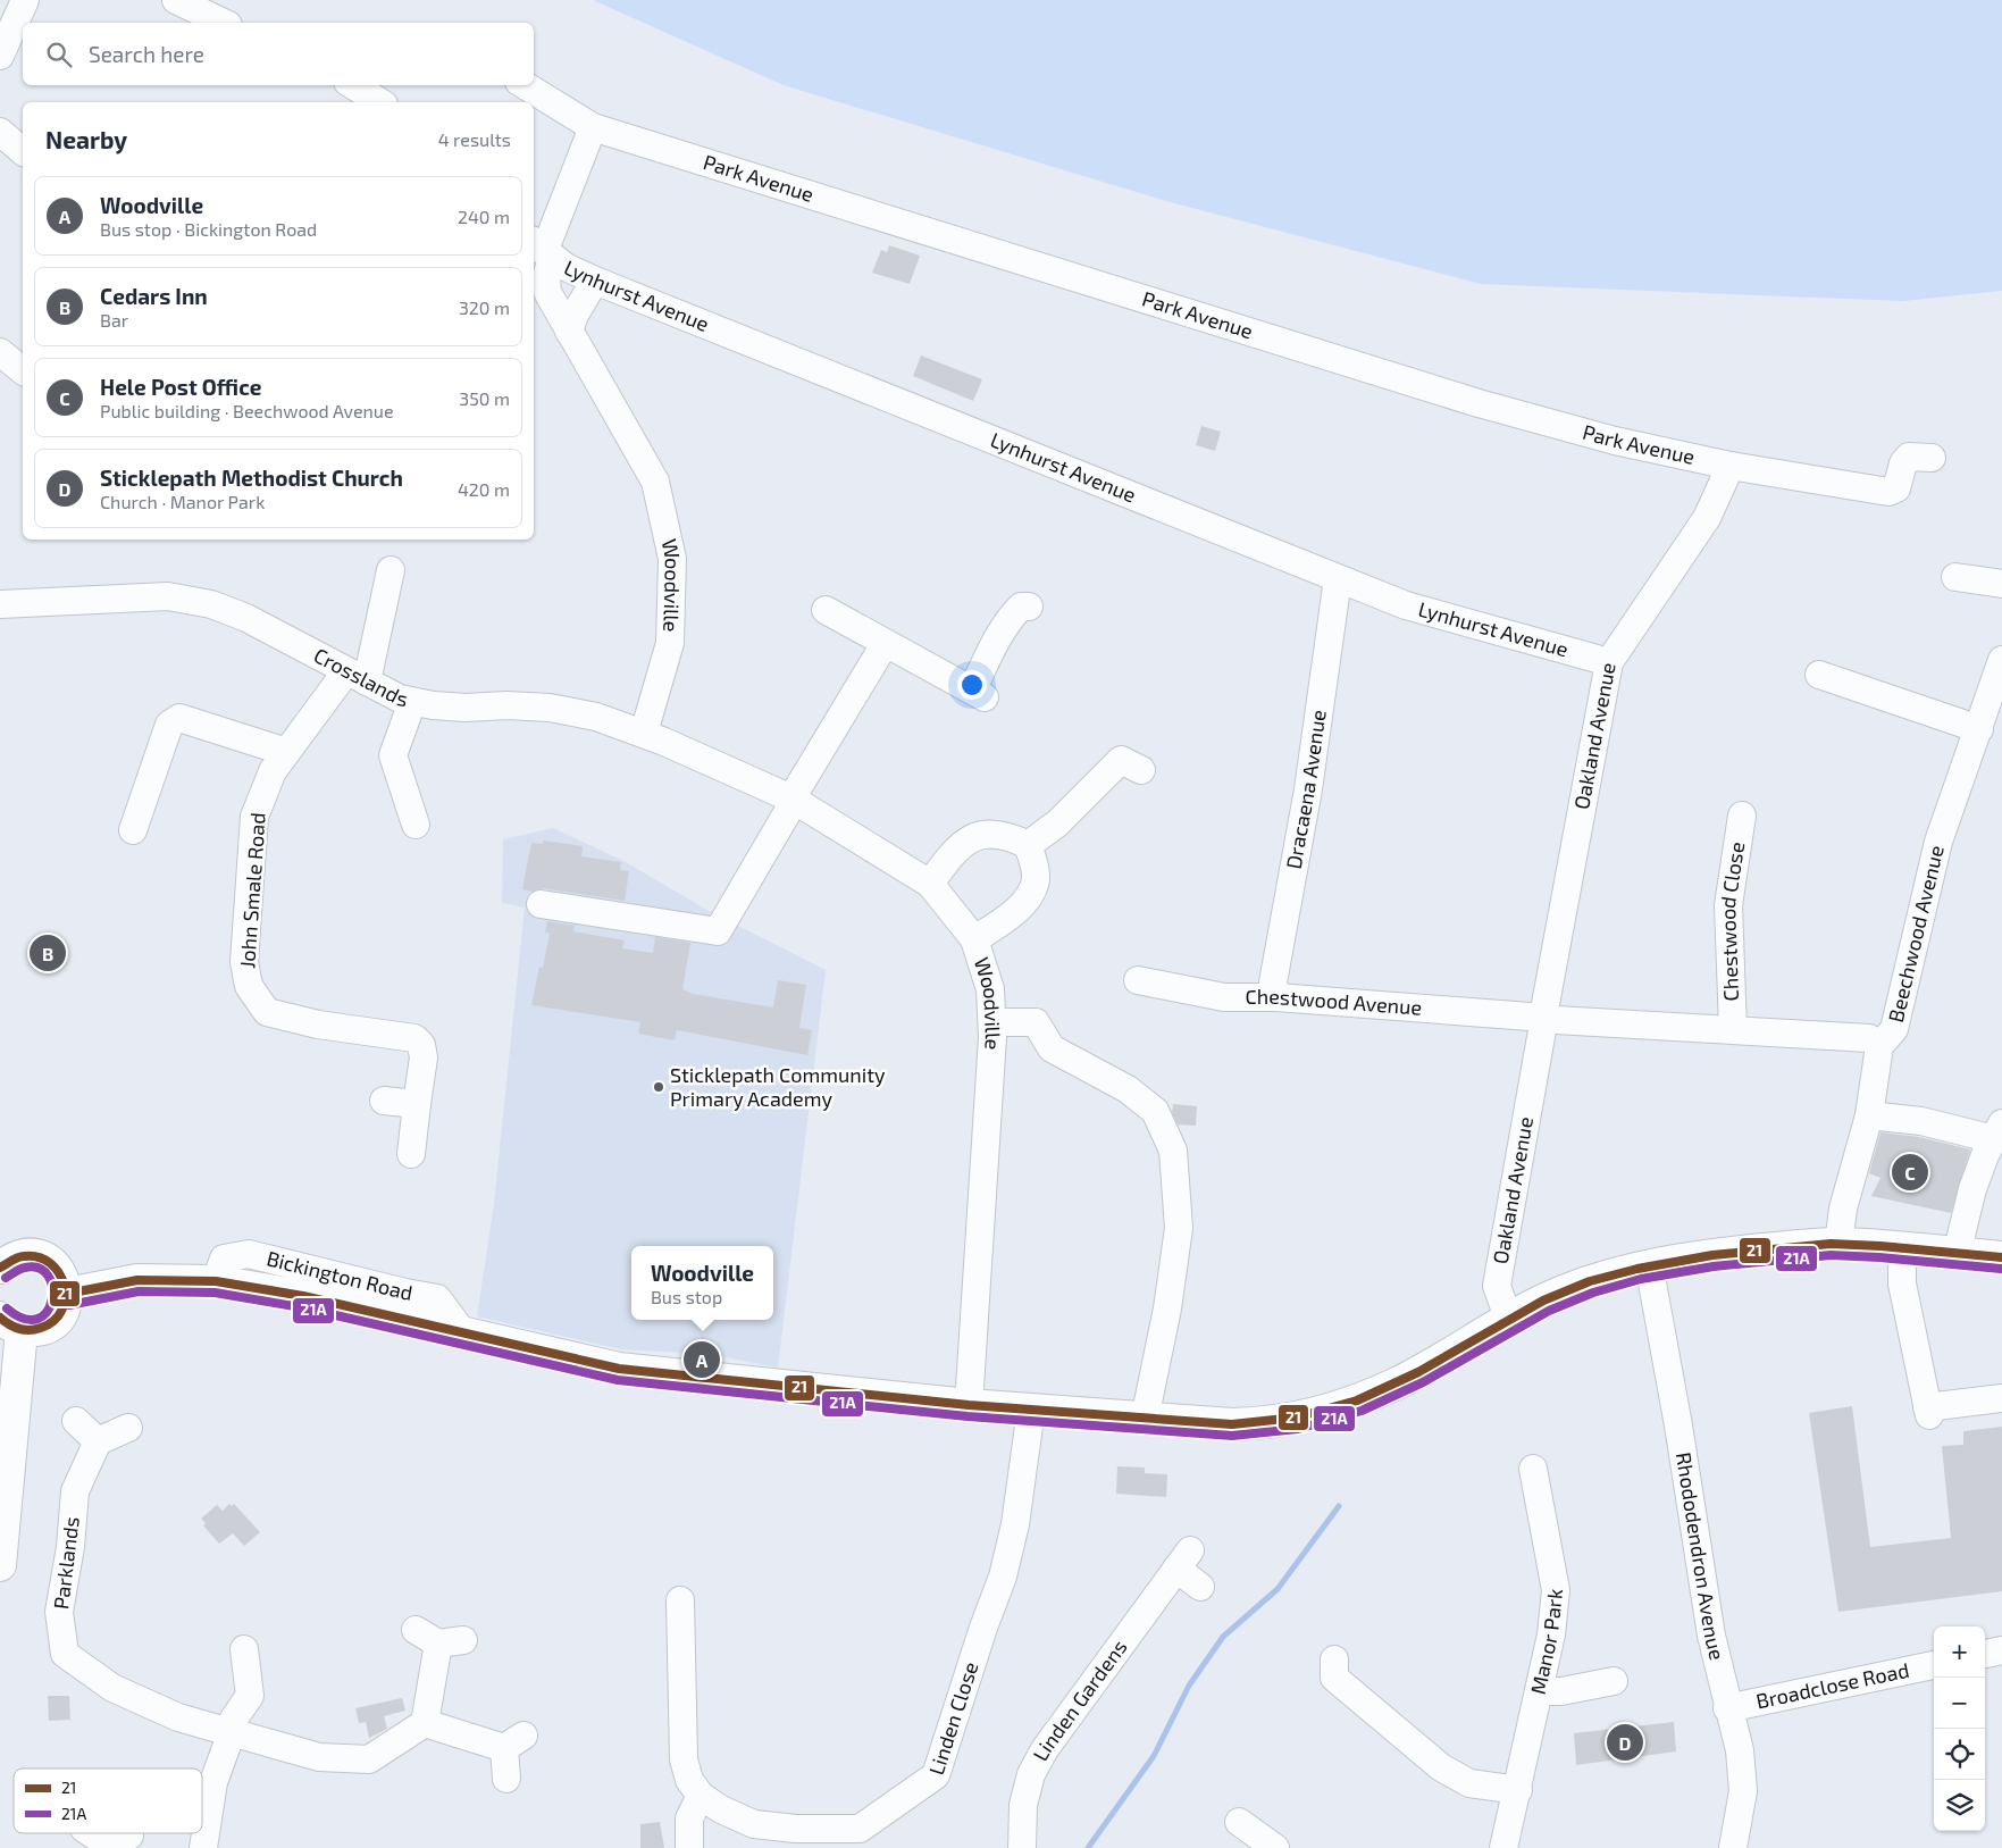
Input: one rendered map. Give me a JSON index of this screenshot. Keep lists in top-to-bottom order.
{
  "streets": {
    "main road": ["Bickington Road"],
    "street": [
      "Park Avenue",
      "Lynhurst Avenue",
      "Woodville",
      "Crosslands",
      "Oakland Avenue",
      "Dracaena Avenue",
      "John Smale Road",
      "Chestwood Close",
      "Beechwood Avenue",
      "Chestwood Avenue",
      "Rhododendron Avenue",
      "Parklands",
      "Manor Park",
      "Broadclose Road",
      "Linden Gardens",
      "Linden Close"
    ]
  },
  "crossings": [
    ["Park Avenue", "Oakland Avenue"],
    ["Lynhurst Avenue", "Woodville"],
    ["Lynhurst Avenue", "Oakland Avenue"],
    ["Lynhurst Avenue", "Dracaena Avenue"],
    ["Woodville", "Crosslands"],
    ["Woodville", "Bickington Road"],
    ["Crosslands", "John Smale Road"],
    ["Oakland Avenue", "Chestwood Avenue"],
    ["Oakland Avenue", "Bickington Road"],
    ["Dracaena Avenue", "Chestwood Avenue"],
    ["Chestwood Close", "Chestwood Avenue"],
    ["Beechwood Avenue", "Chestwood Avenue"],
    ["Beechwood Avenue", "Bickington Road"],
    ["Bickington Road", "Rhododendron Avenue"],
    ["Bickington Road", "Linden Close"],
    ["Rhododendron Avenue", "Broadclose Road"]
  ],
  "places": ["Sticklepath Community Primary Academy"],
  "lines": ["transit line 21", "transit line 21A"],
  "legend": ["21", "21A"],
  "page": {
    "search": "Search here",
    "heading": ["Nearby", "4 results"],
    "list": [
      {
        "mark": "A",
        "name": "Woodville",
        "note": "Bus stop · Bickington Road",
        "value": "240 m"
      },
      {
        "mark": "B",
        "name": "Cedars Inn",
        "note": "Bar",
        "value": "320 m"
      },
      {
        "mark": "C",
        "name": "Hele Post Office",
        "note": "Public building · Beechwood Avenue",
        "value": "350 m"
      },
      {
        "mark": "D",
        "name": "Sticklepath Methodist Church",
        "note": "Church · Manor Park",
        "value": "420 m"
      }
    ],
    "pins": [
      "B",
      "C",
      "A",
      "D"
    ],
    "popup": ["Woodville", "Bus stop"],
    "map_buttons": ["+", "−"]
  }
}
